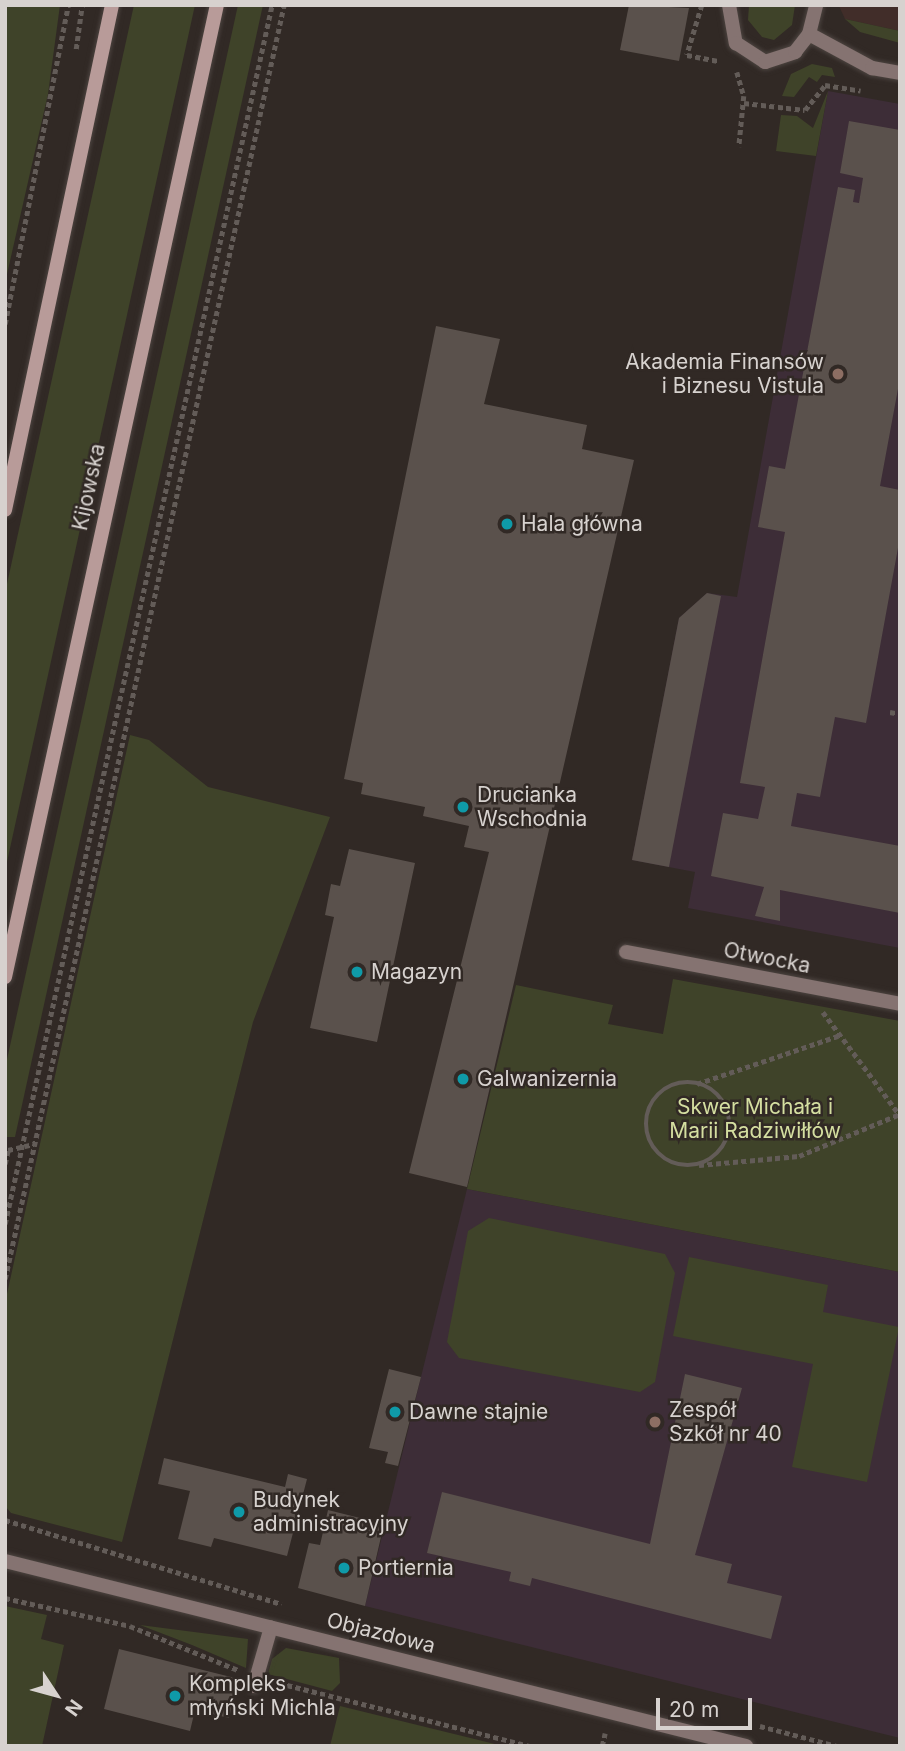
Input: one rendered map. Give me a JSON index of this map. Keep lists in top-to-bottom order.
{
  "streets": {
    "street": ["Kijowska", "Otwocka", "Objazdowa"]
  },
  "parks": ["Skwer Michała i Marii Radziwiłłów"],
  "places": [
    "Akademia Finansów i Biznesu Vistula",
    "Hala główna",
    "Drucianka Wschodnia",
    "Magazyn",
    "Galwanizernia",
    "Dawne stajnie",
    "Zespół Szkół nr 40",
    "Budynek administracyjny",
    "Portiernia",
    "Kompleks młyński Michla"
  ],
  "scale_bar": "20 m",
  "north": "bottom right"
}
